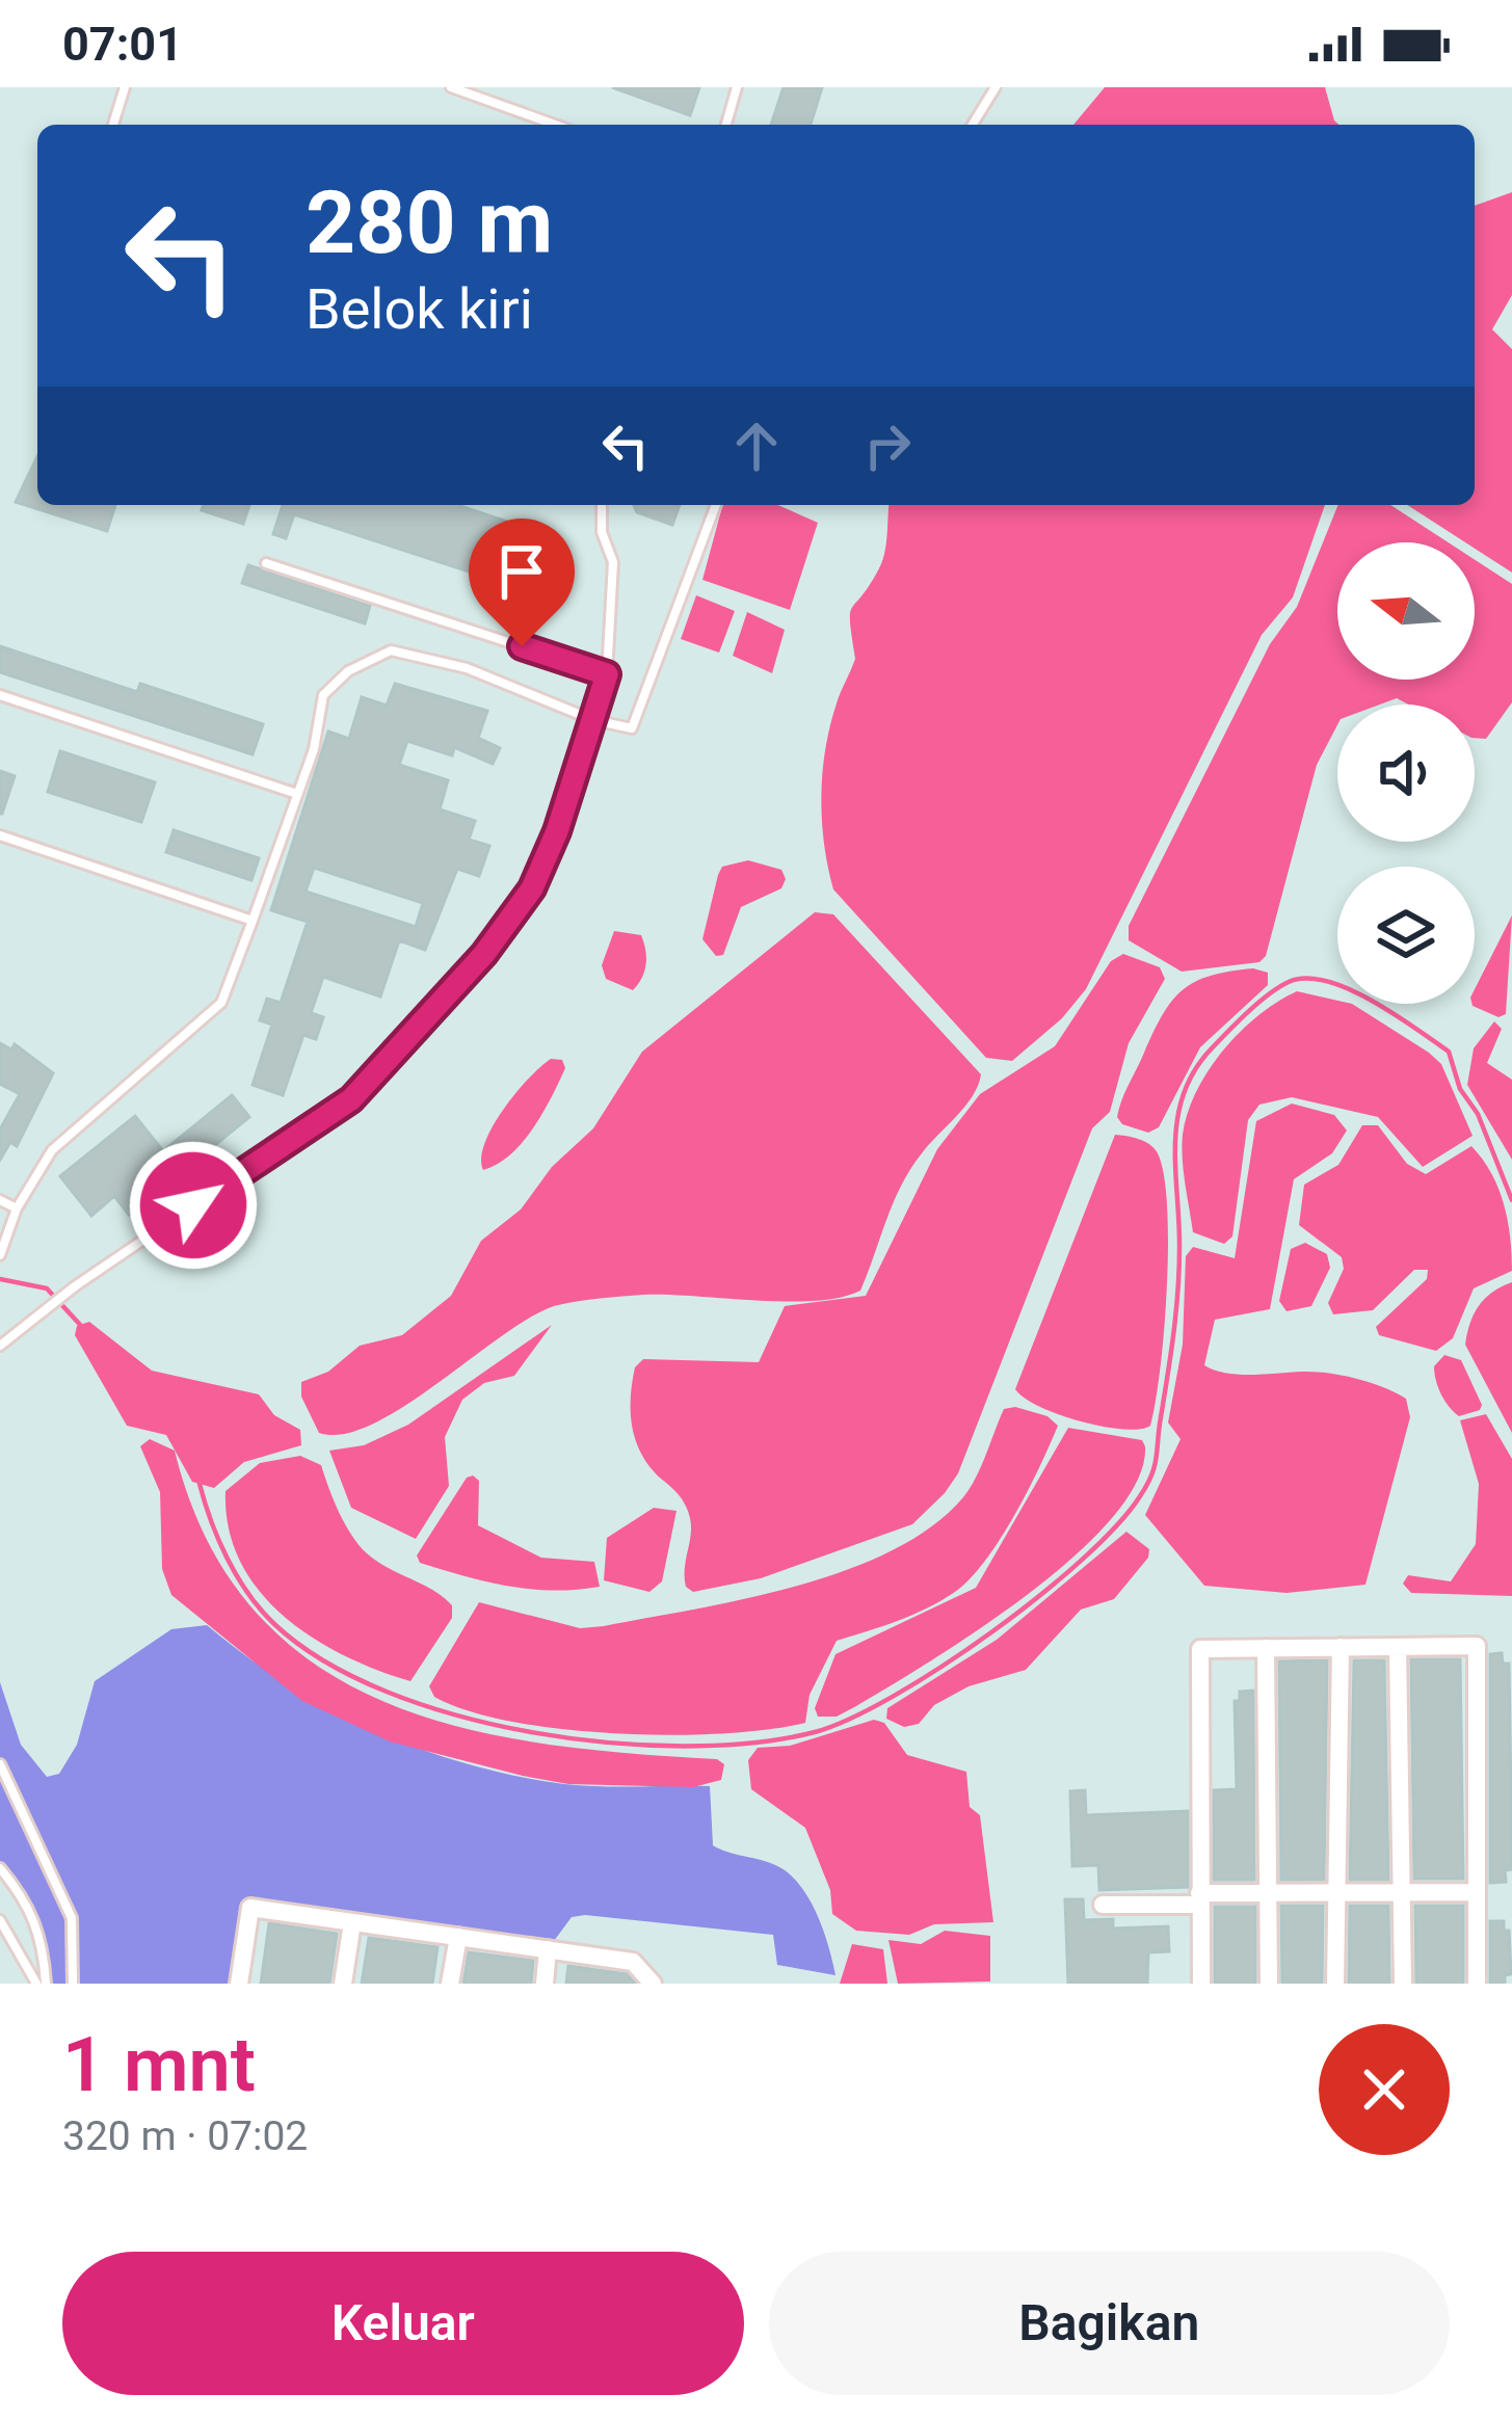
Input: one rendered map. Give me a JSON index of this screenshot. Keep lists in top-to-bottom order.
{
  "north": "left",
  "page": {
    "status": "07:01",
    "turn": ["280 m", "Belok kiri"],
    "heading": ["1 mnt", "320 m · 07:02"],
    "buttons": ["Keluar", "Bagikan"]
  }
}
